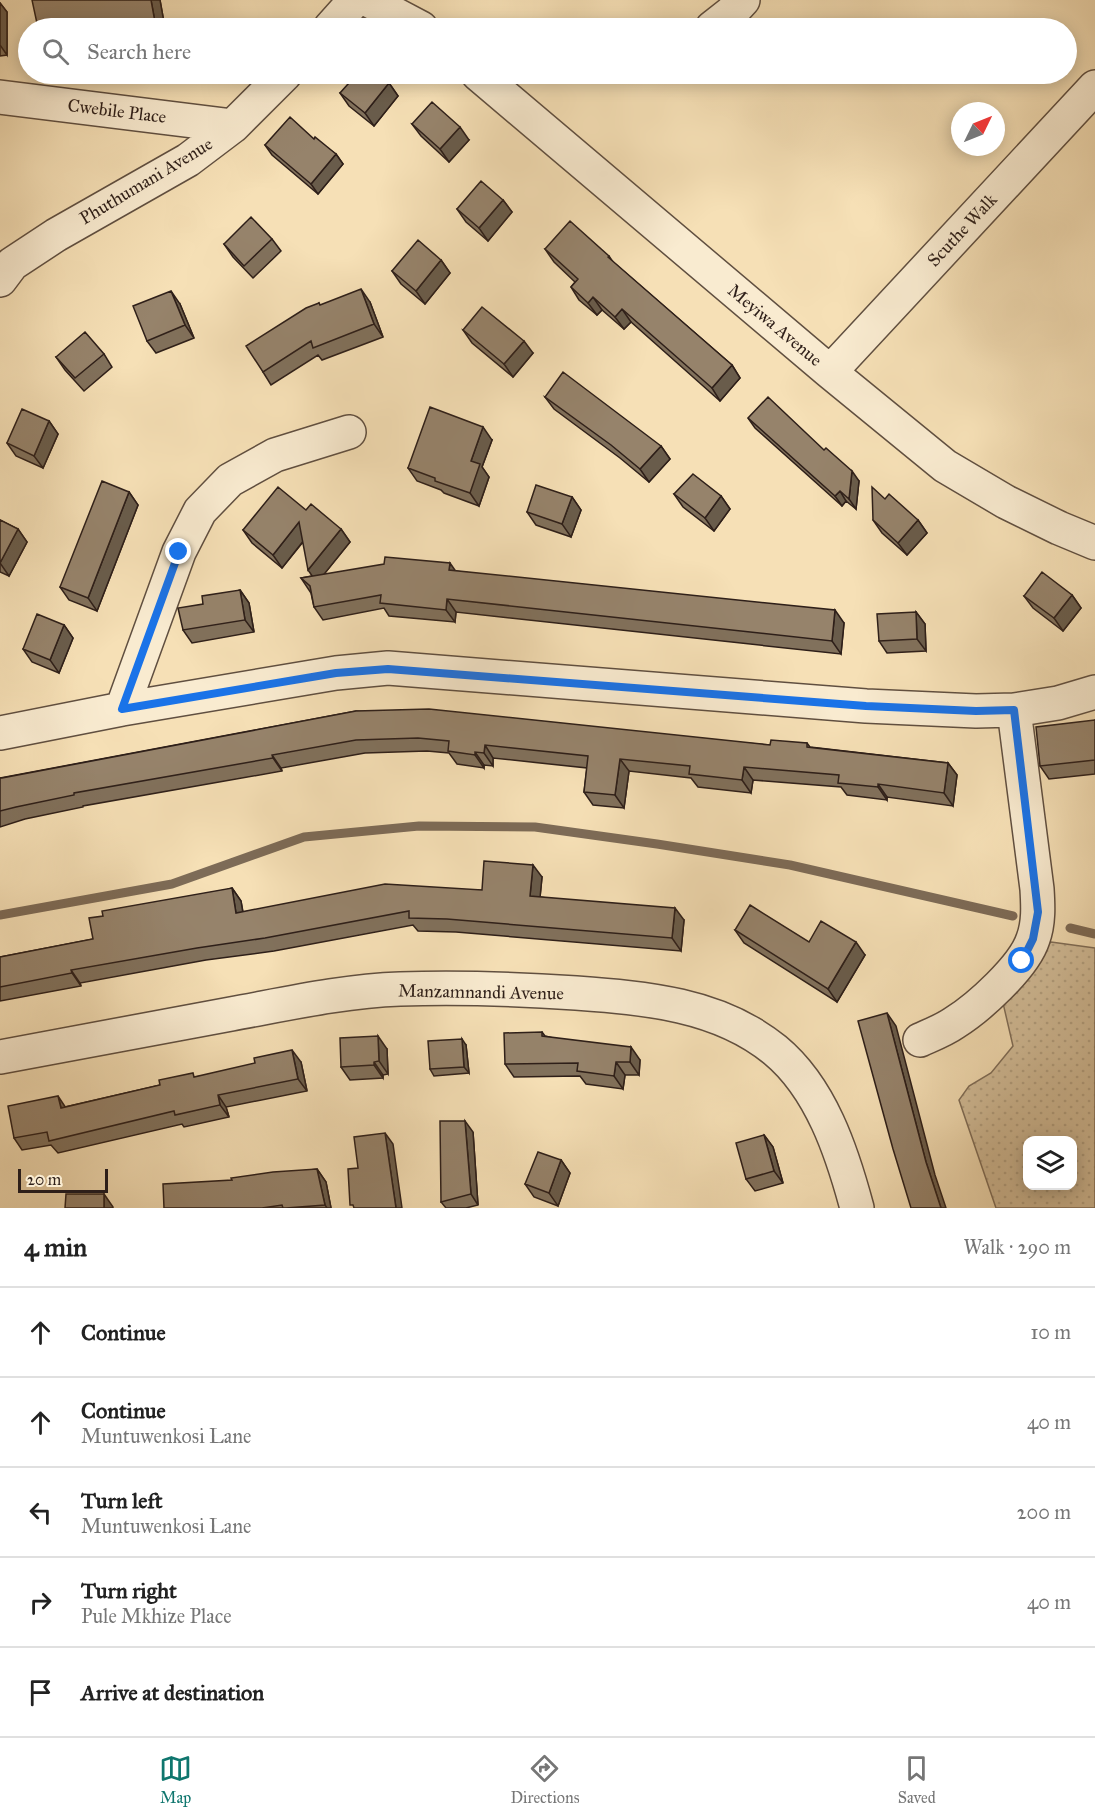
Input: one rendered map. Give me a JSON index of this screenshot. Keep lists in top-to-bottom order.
{
  "streets": {
    "street": [
      "Cwebile Place",
      "Phuthumani Avenue",
      "Scuthe Walk",
      "Meyiwa Avenue",
      "Manzamnandi Avenue"
    ]
  },
  "crossings": [
    ["Cwebile Place", "Phuthumani Avenue"],
    ["Scuthe Walk", "Meyiwa Avenue"]
  ],
  "scale_bar": "20 m",
  "north": "top right",
  "page": {
    "search": "Search here",
    "scale": "20 m",
    "heading": ["4 min", "Walk · 290 m"],
    "list": [
      ["Continue", "10 m"],
      ["Continue", "Muntuwenkosi Lane", "40 m"],
      ["Turn left", "Muntuwenkosi Lane", "200 m"],
      ["Turn right", "Pule Mkhize Place", "40 m"],
      "Arrive at destination"
    ],
    "nav": ["Map", "Directions", "Saved"]
  }
}
